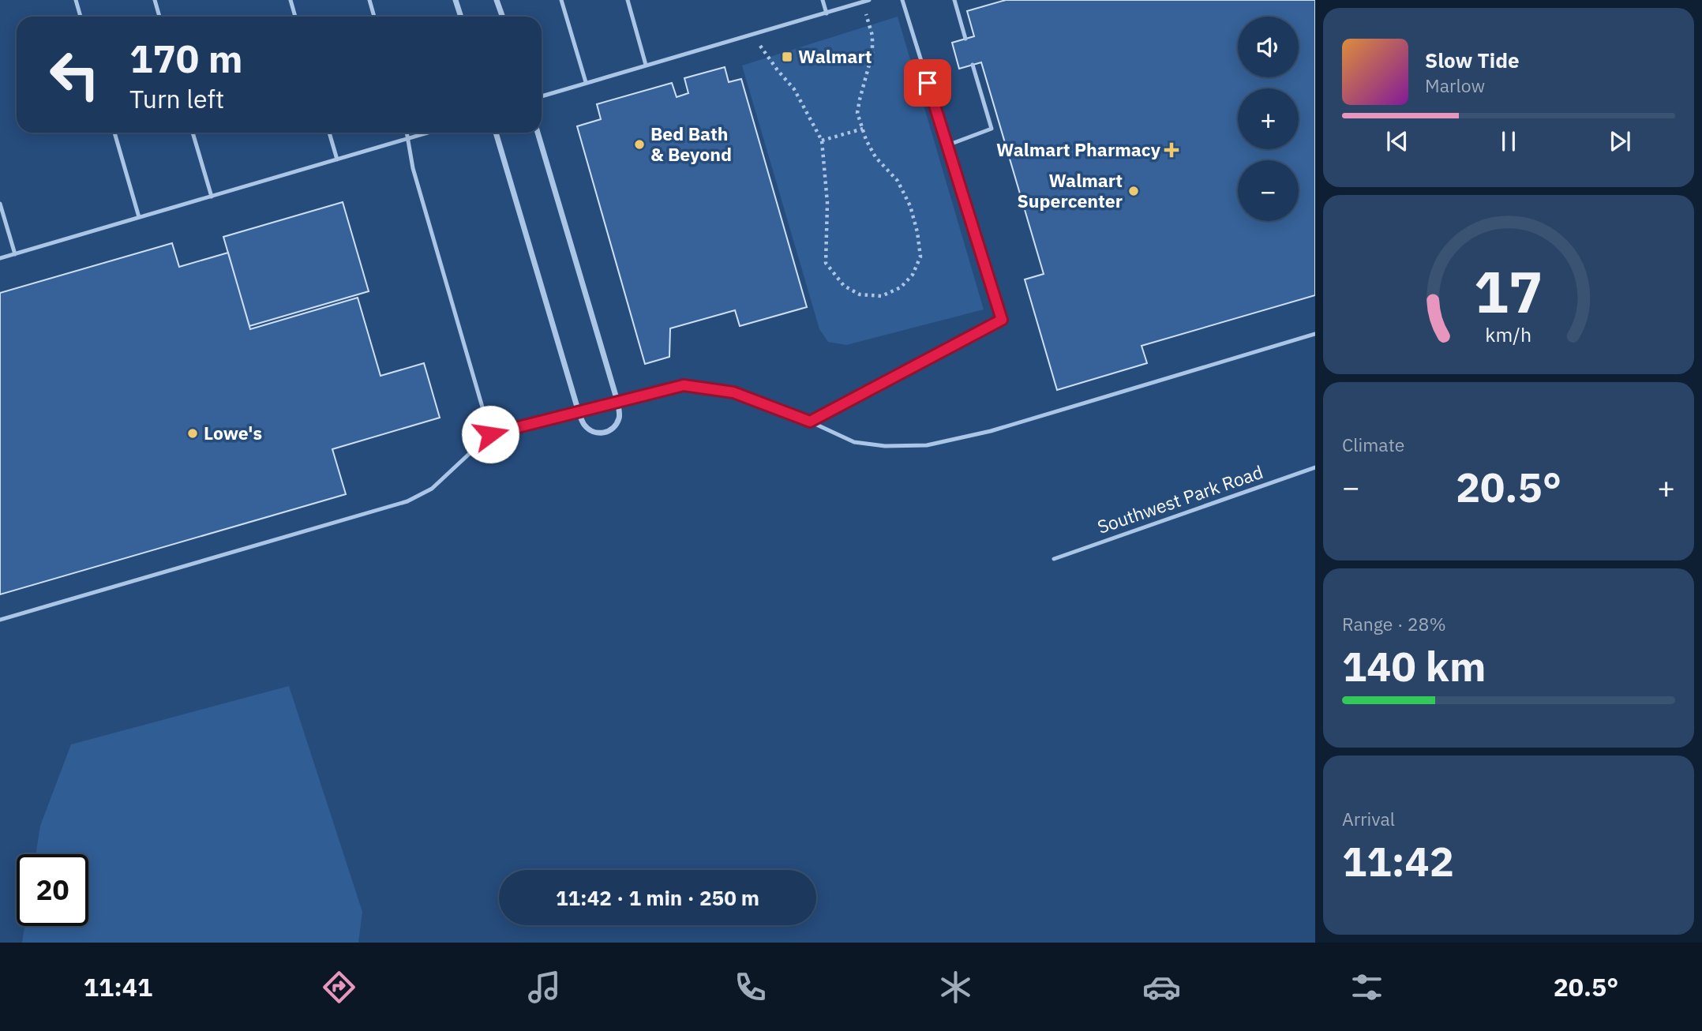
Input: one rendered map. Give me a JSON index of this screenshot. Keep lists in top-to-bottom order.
{
  "streets": {
    "lane": ["Southwest Park Road"]
  },
  "places": {
    "transit": ["Walmart"],
    "other": ["Bed Bath & Beyond", "Walmart Supercenter", "Lowe's"],
    "health": ["Walmart Pharmacy"]
  },
  "page": {
    "map_buttons": ["+", "−"],
    "turn": ["170 m", "Turn left"],
    "song": ["Slow Tide", "Marlow"],
    "tile": [
      "Climate",
      ["Range · 28%", "140 km"],
      ["Arrival", "11:42"]
    ],
    "heat": ["−", "20.5°", "+"],
    "limit": "20",
    "trip": "11:42 · 1 min · 250 m",
    "tabs": ["11:41", "20.5°"],
    "gauge": ["17", "km/h"]
  }
}
